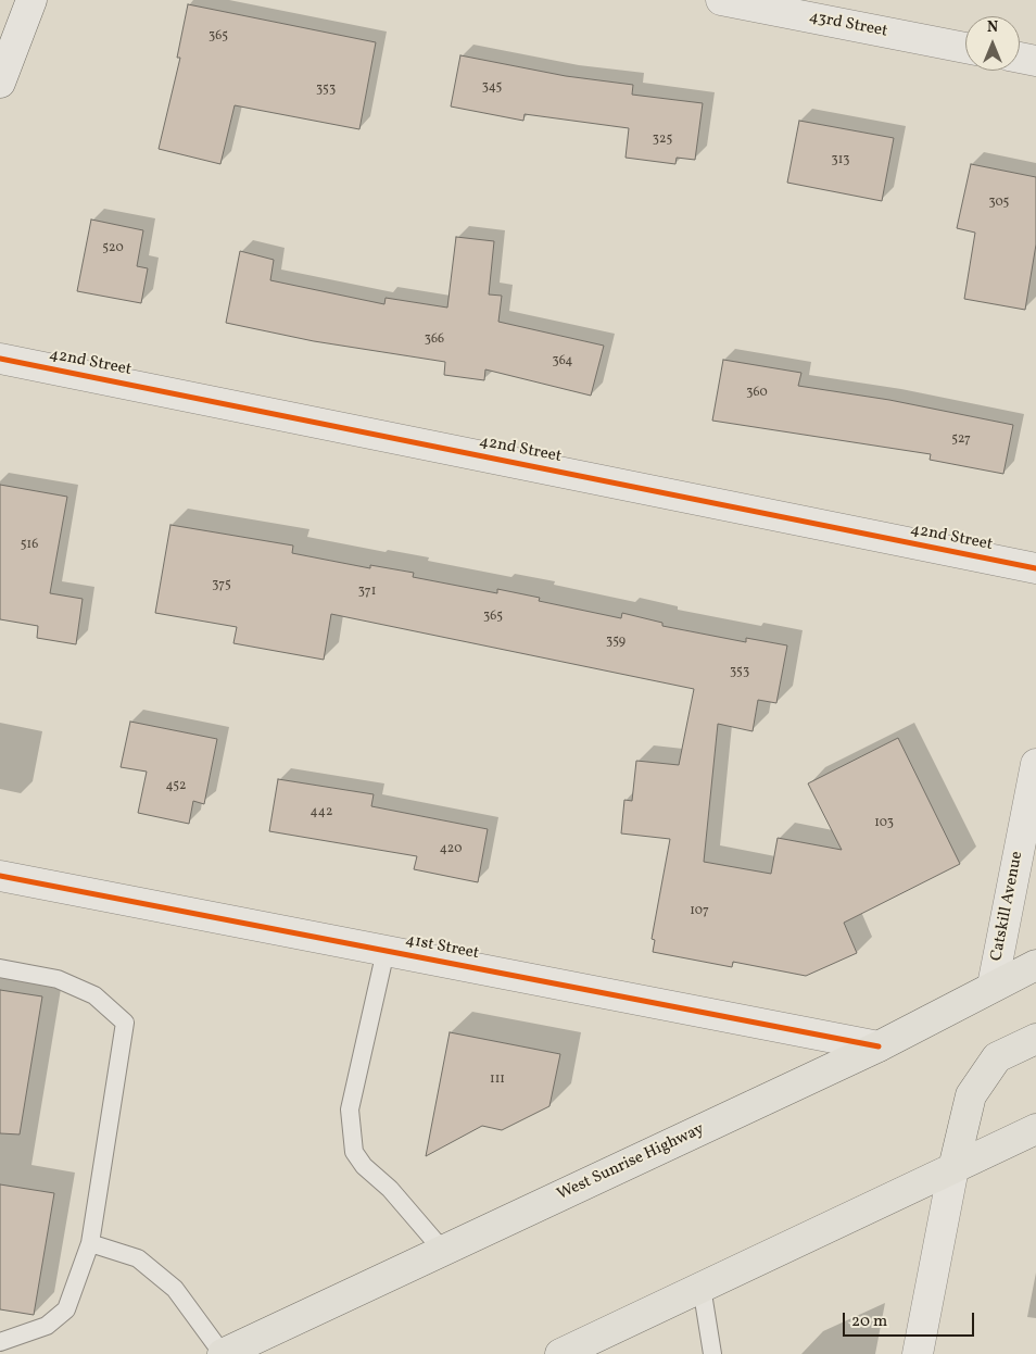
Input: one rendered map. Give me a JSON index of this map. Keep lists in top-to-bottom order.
{
  "streets": {
    "highway": ["West Sunrise Highway"],
    "street": [
      "43rd Street",
      "42nd Street",
      "Catskill Avenue",
      "41st Street"
    ]
  },
  "crossings": [
    ["Catskill Avenue", "West Sunrise Highway"],
    ["41st Street", "West Sunrise Highway"]
  ],
  "house_numbers": [
    "365",
    "345",
    "353",
    "325",
    "313",
    "305",
    "520",
    "366",
    "364",
    "360",
    "527",
    "516",
    "375",
    "371",
    "365",
    "359",
    "353",
    "452",
    "442",
    "103",
    "420",
    "107",
    "111"
  ],
  "scale_bar": "20 m",
  "north": "top"
}
